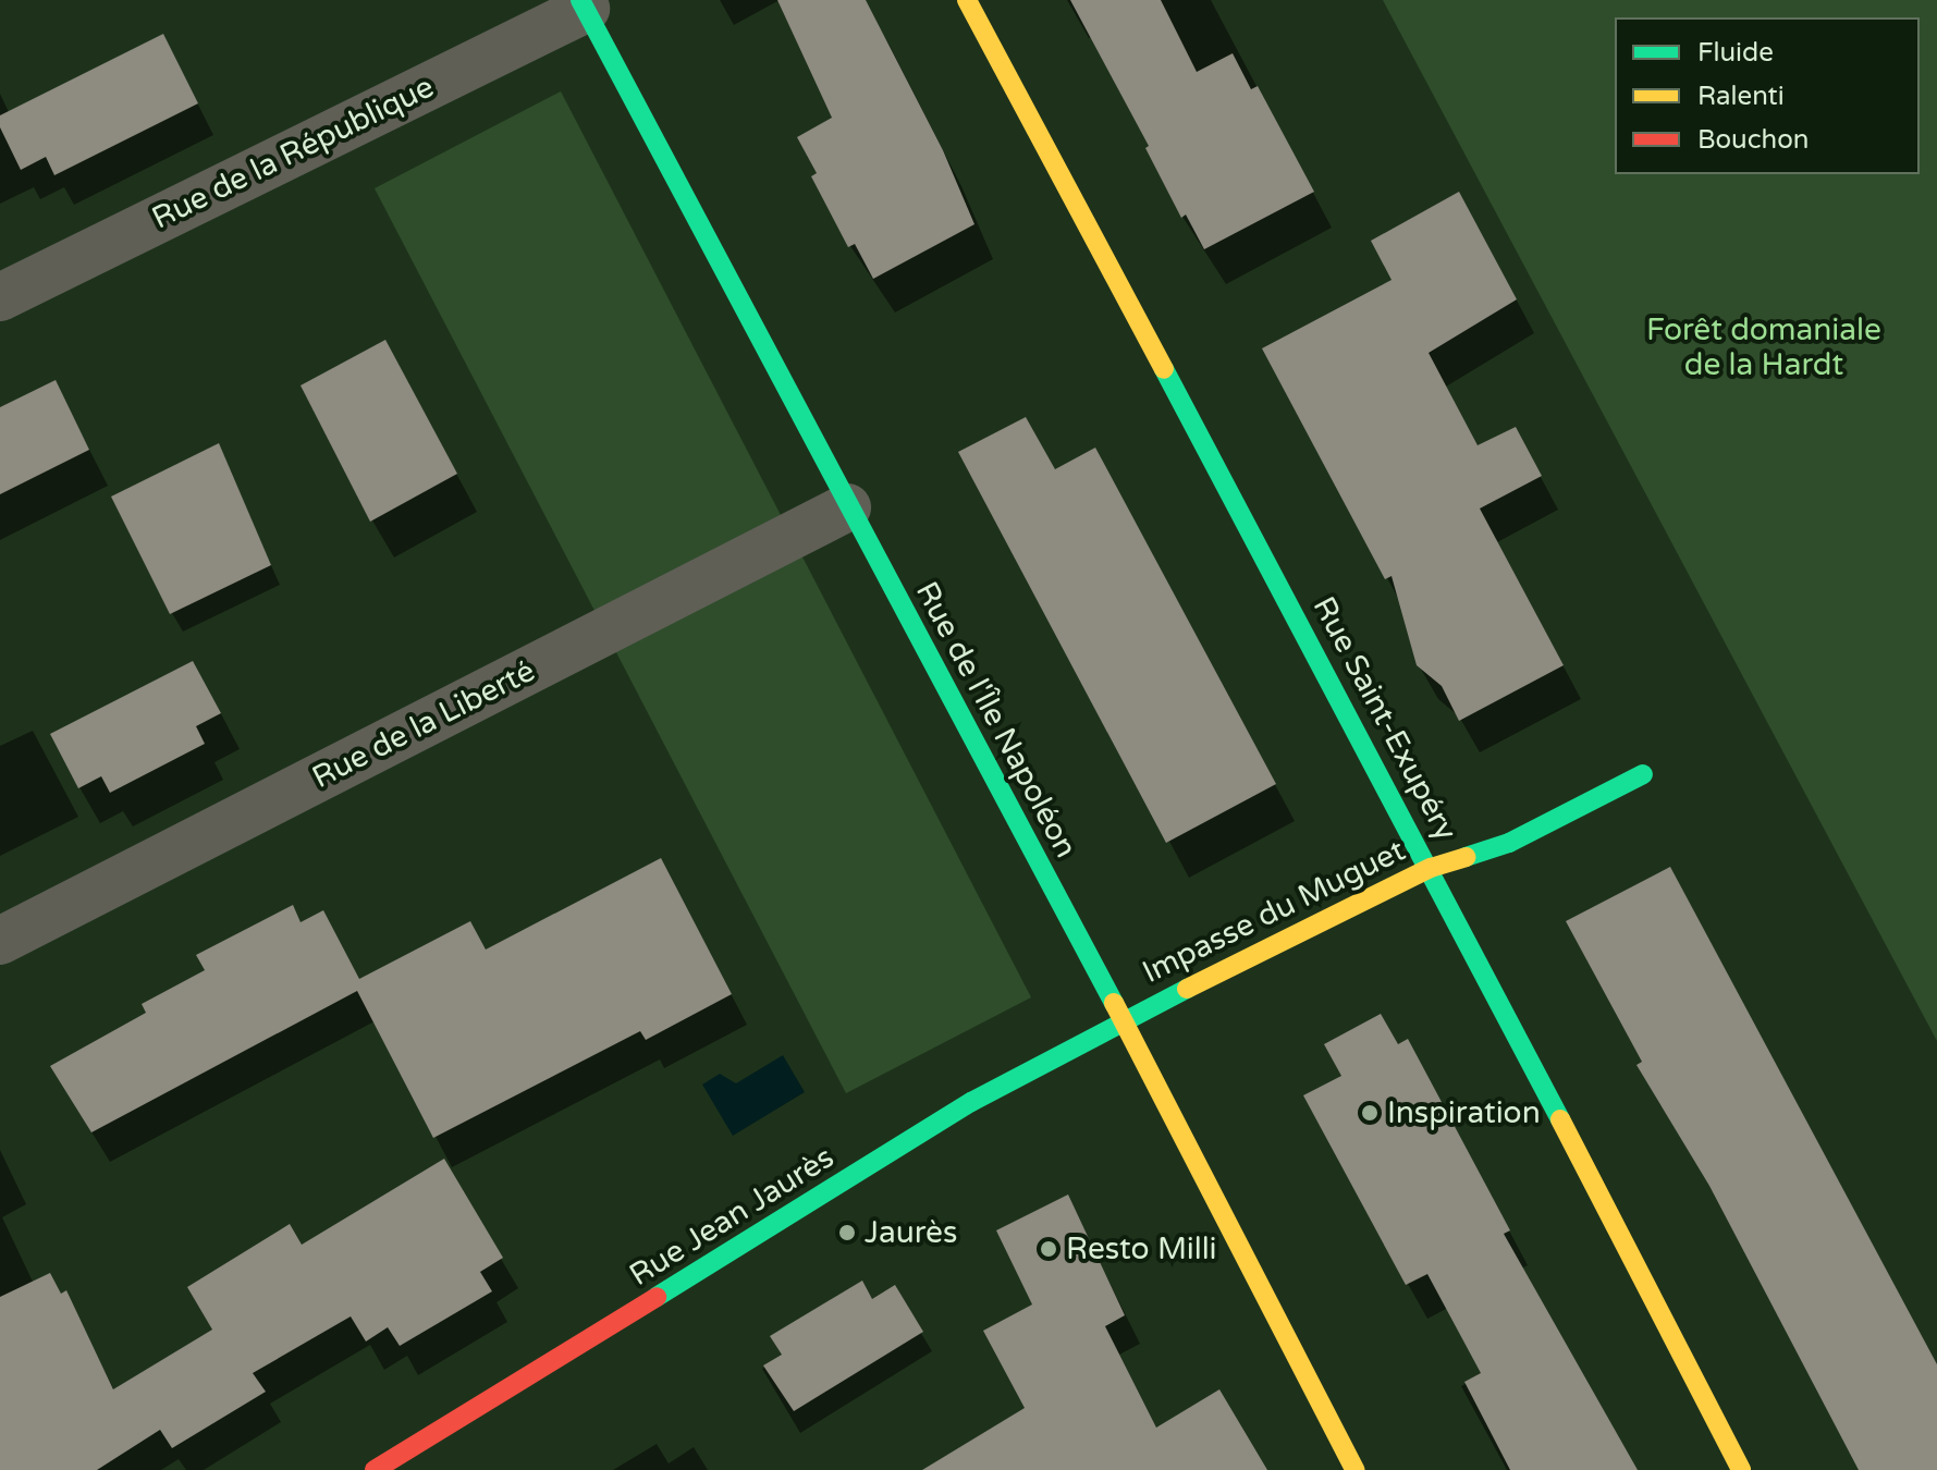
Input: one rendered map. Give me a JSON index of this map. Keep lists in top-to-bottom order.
{
  "streets": {
    "street": [
      "Rue de la République",
      "Rue Saint-Exupéry",
      "Rue de l'Île Napoléon",
      "Rue de la Liberté",
      "Impasse du Muguet",
      "Rue Jean Jaurès"
    ]
  },
  "crossings": [
    ["Rue de la République", "Rue de l'Île Napoléon"],
    ["Rue Saint-Exupéry", "Impasse du Muguet"],
    ["Rue de l'Île Napoléon", "Rue de la Liberté"],
    ["Rue de l'Île Napoléon", "Impasse du Muguet"],
    ["Rue de l'Île Napoléon", "Rue Jean Jaurès"],
    ["Impasse du Muguet", "Rue Jean Jaurès"]
  ],
  "parks": ["Forêt domaniale de la Hardt"],
  "places": ["Inspiration", "Jaurès", "Resto Milli"],
  "legend": ["Fluide", "Ralenti", "Bouchon"]
}
